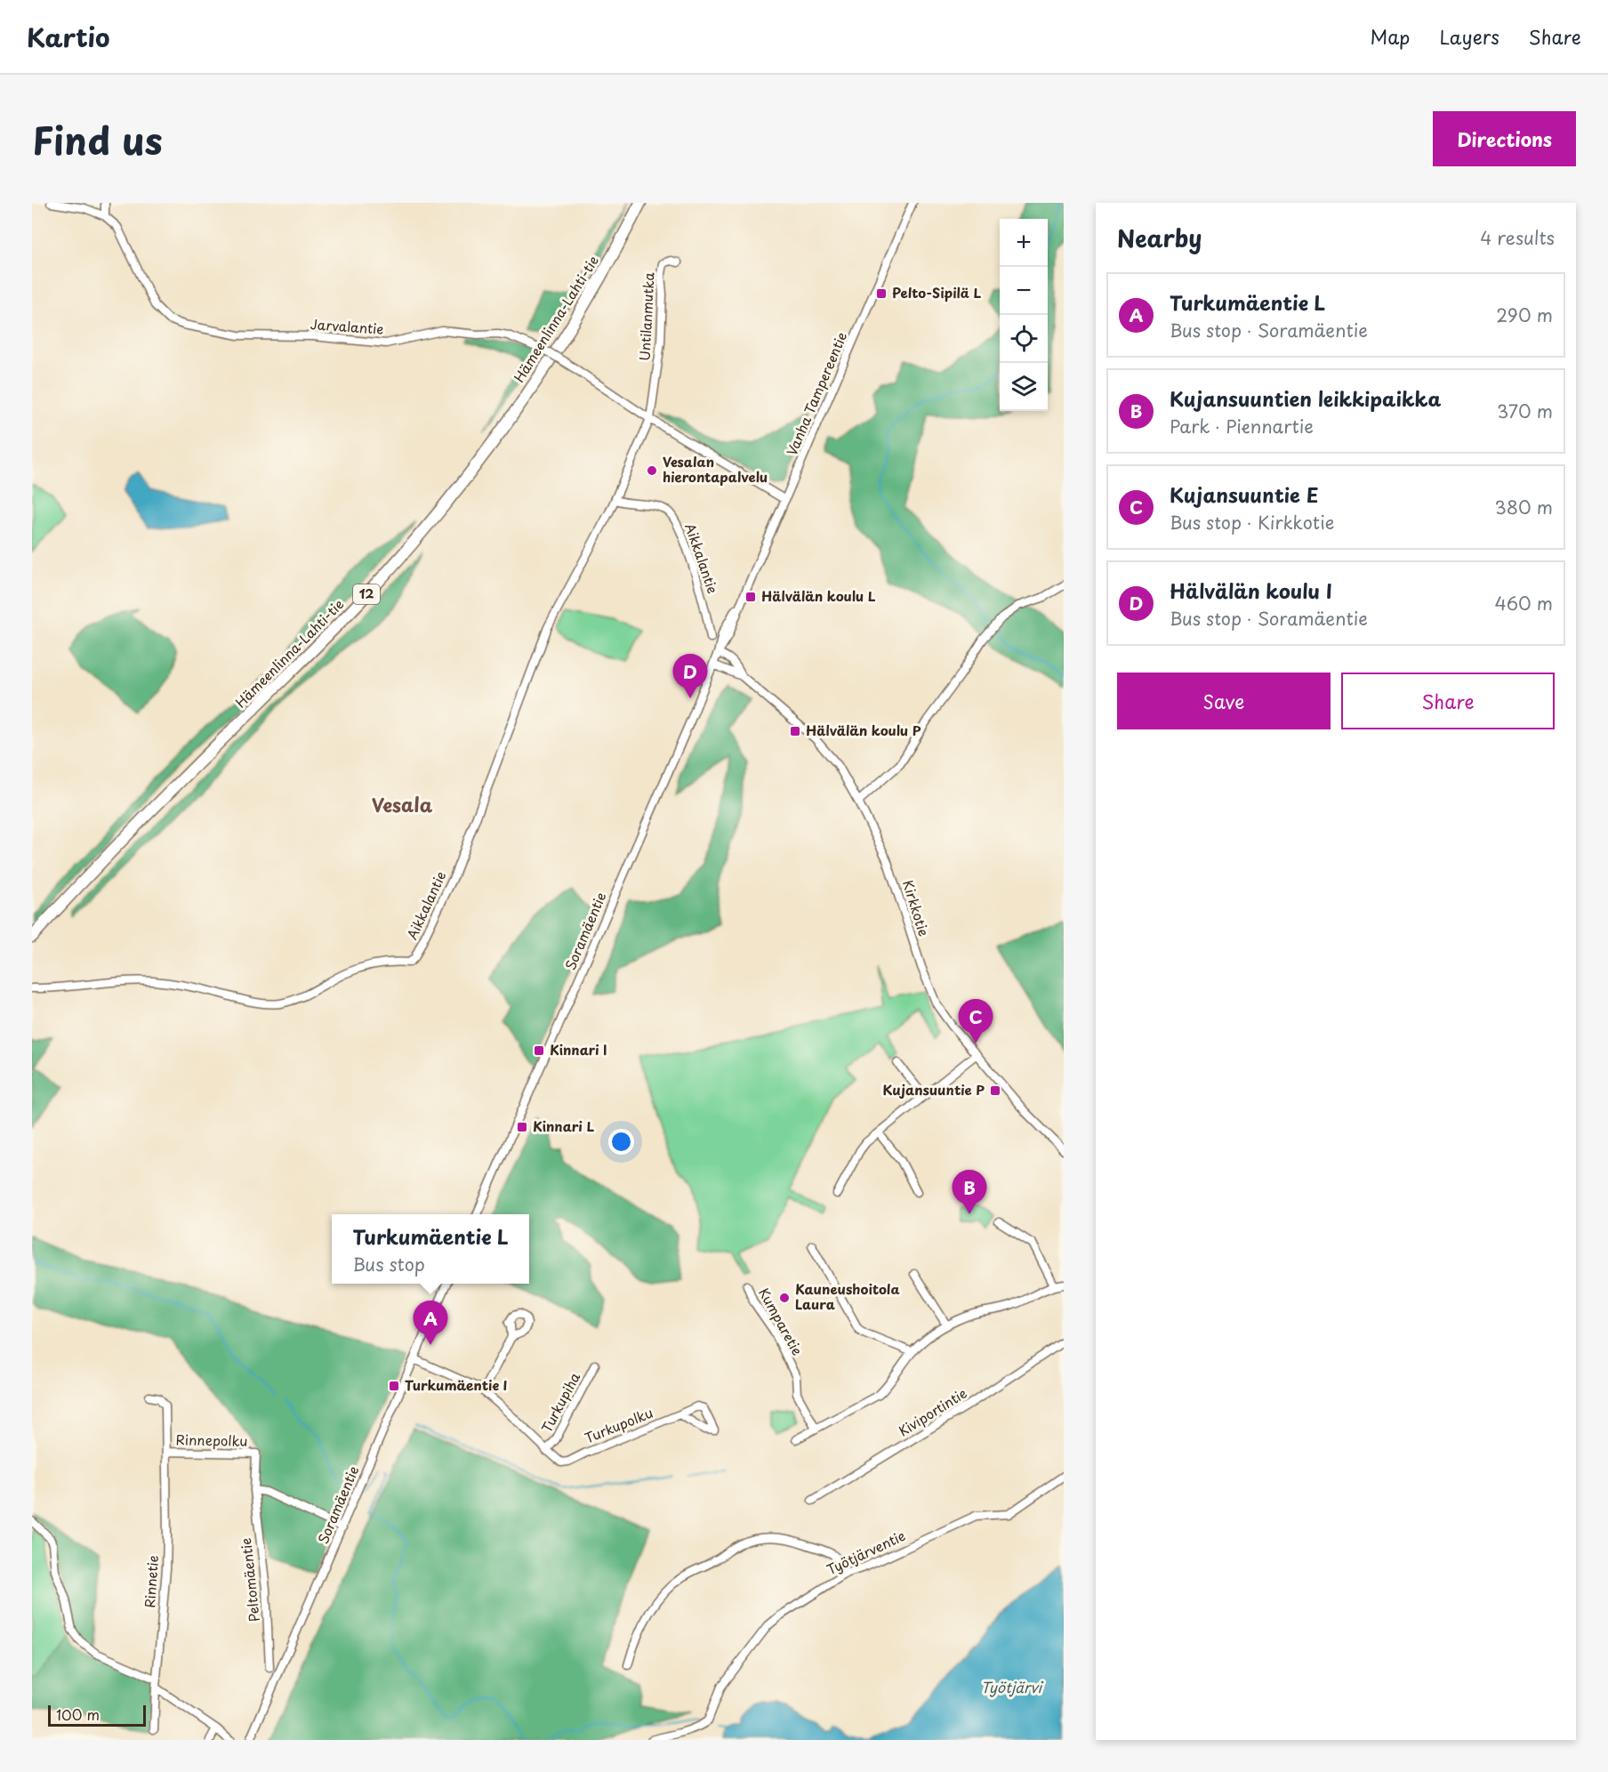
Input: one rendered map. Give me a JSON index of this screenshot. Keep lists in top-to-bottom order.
{
  "streets": {
    "highway": ["Hämeenlinna-Lahti-tie", "12"],
    "street": [
      "Untilanmutka",
      "Jarvalantie",
      "Vanha Tampereentie",
      "Aikkalantie",
      "Kirkkotie",
      "Soramäentie",
      "Kumparetie",
      "Turkupiha",
      "Kiviportintie",
      "Turkupolku",
      "Rinnepolku",
      "Työtjärventie",
      "Peltomäentie",
      "Rinnetie"
    ]
  },
  "crossings": [
    ["Untilanmutka", "Jarvalantie"],
    ["Untilanmutka", "Aikkalantie"],
    ["Jarvalantie", "Vanha Tampereentie"],
    ["Jarvalantie", "Aikkalantie"],
    ["Vanha Tampereentie", "Kirkkotie"],
    ["Vanha Tampereentie", "Soramäentie"],
    ["Kirkkotie", "Soramäentie"],
    ["Turkupiha", "Turkupolku"],
    ["Rinnepolku", "Peltomäentie"],
    ["Rinnepolku", "Rinnetie"]
  ],
  "districts": ["Vesala"],
  "water": ["Työtjärvi"],
  "places": {
    "transit": [
      "Pelto-Sipilä L",
      "Hälvälän koulu L",
      "Hälvälän koulu P",
      "Kinnari I",
      "Kujansuuntie P",
      "Kinnari L",
      "Turkumäentie I"
    ],
    "other": ["Vesalan hierontapalvelu", "Kauneushoitola Laura"]
  },
  "scale_bar": "100 m",
  "page": {
    "header": "Kartio",
    "nav": ["Map", "Layers", "Share"],
    "title": "Find us",
    "buttons": [
      "Directions",
      ["Save", "Share"]
    ],
    "heading": ["Nearby", "4 results"],
    "map_buttons": ["+", "−"],
    "list": [
      {
        "mark": "A",
        "name": "Turkumäentie L",
        "note": "Bus stop · Soramäentie",
        "value": "290 m"
      },
      {
        "mark": "B",
        "name": "Kujansuuntien leikkipaikka",
        "note": "Park · Piennartie",
        "value": "370 m"
      },
      {
        "mark": "C",
        "name": "Kujansuuntie E",
        "note": "Bus stop · Kirkkotie",
        "value": "380 m"
      },
      {
        "mark": "D",
        "name": "Hälvälän koulu I",
        "note": "Bus stop · Soramäentie",
        "value": "460 m"
      }
    ],
    "pins": [
      "D",
      "C",
      "B",
      "A"
    ],
    "popup": ["Turkumäentie L", "Bus stop"],
    "scale": "100 m"
  }
}
